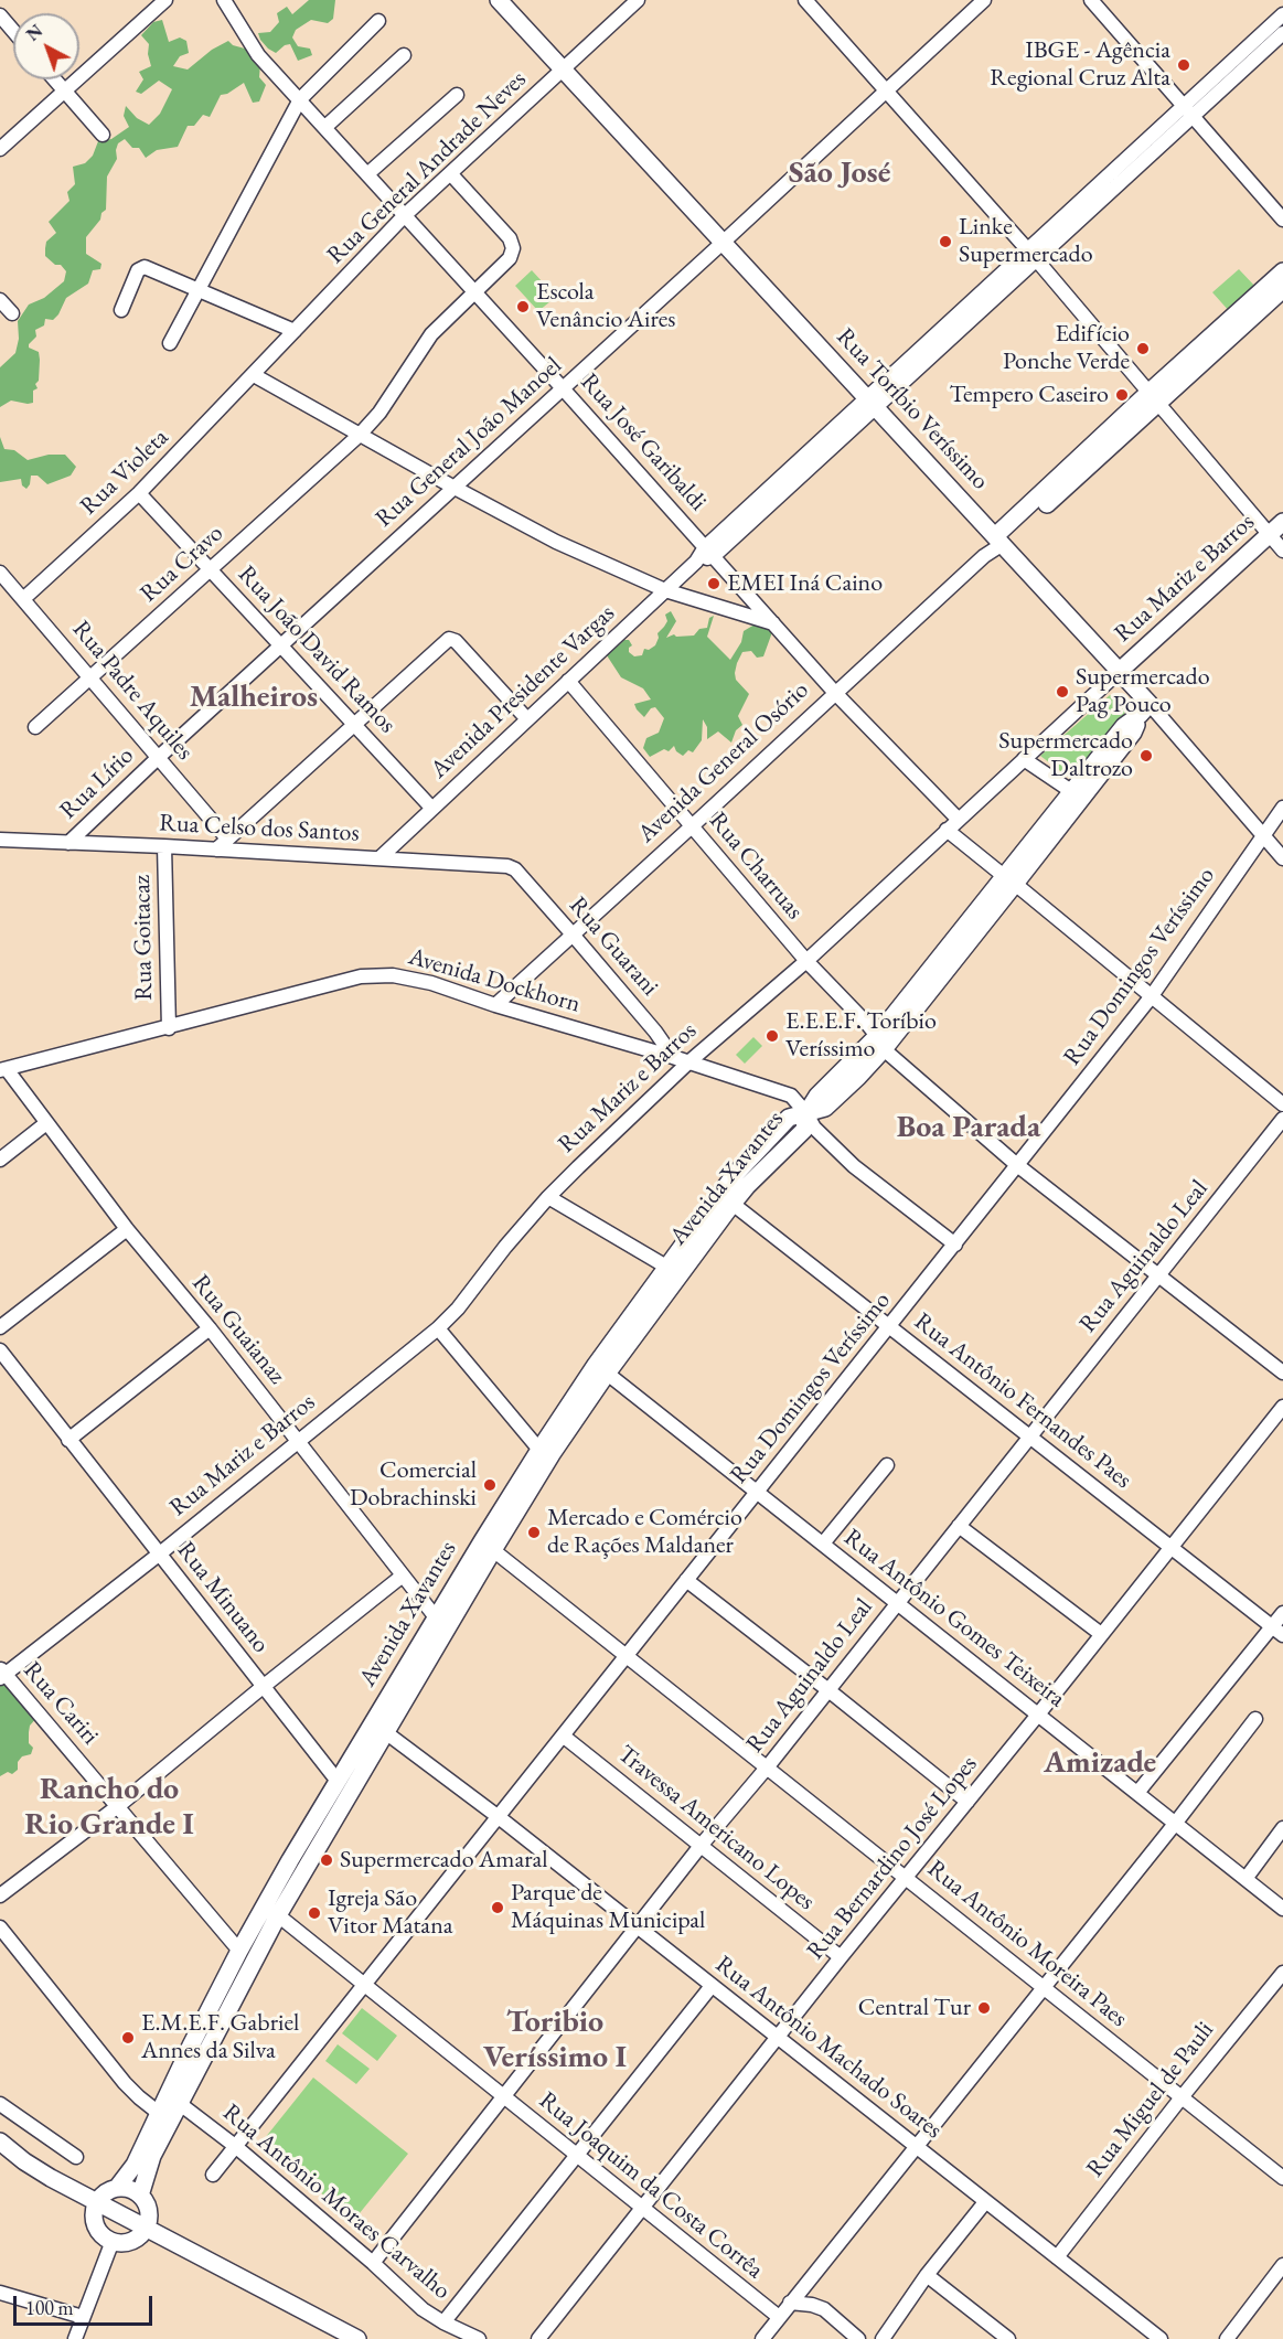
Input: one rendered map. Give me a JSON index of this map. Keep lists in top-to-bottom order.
{
  "streets": {
    "main road": [
      "Rua Toríbio Veríssimo",
      "Rua Mariz e Barros",
      "Avenida General Osório",
      "Avenida Xavantes"
    ],
    "street": [
      "Rua General Andrade Neves",
      "Rua General João Manoel",
      "Rua José Garibaldi",
      "Rua Violeta",
      "Rua Cravo",
      "Rua João David Ramos",
      "Rua Padre Aquiles",
      "Avenida Presidente Vargas",
      "Rua Lírio",
      "Rua Celso dos Santos",
      "Rua Charruas",
      "Rua Goitacaz",
      "Rua Guarani",
      "Rua Domingos Veríssimo",
      "Avenida Dockhorn",
      "Rua Aguinaldo Leal",
      "Rua Guaianaz",
      "Rua Antônio Fernandes Paes",
      "Rua Minuano",
      "Rua Antônio Gomes Teixeira",
      "Rua Cariri",
      "Travessa Americano Lopes",
      "Rua Bernardino José Lopes",
      "Rua Antônio Moreira Paes",
      "Rua Antônio Machado Soares",
      "Rua Miguel de Pauli",
      "Rua Joaquim da Costa Corrêa",
      "Rua Antônio Moraes Carvalho"
    ]
  },
  "crossings": [
    ["Rua General Andrade Neves", "Rua Toríbio Veríssimo"],
    ["Rua General Andrade Neves", "Rua José Garibaldi"],
    ["Rua General Andrade Neves", "Rua Violeta"],
    ["Rua General Andrade Neves", "Rua Cravo"],
    ["Rua Toríbio Veríssimo", "Rua General João Manoel"],
    ["Rua Toríbio Veríssimo", "Rua Mariz e Barros"],
    ["Rua Toríbio Veríssimo", "Avenida Presidente Vargas"],
    ["Rua Toríbio Veríssimo", "Avenida General Osório"],
    ["Rua Toríbio Veríssimo", "Rua Domingos Veríssimo"],
    ["Rua Toríbio Veríssimo", "Avenida Xavantes"],
    ["Rua General João Manoel", "Rua José Garibaldi"],
    ["Rua General João Manoel", "Rua João David Ramos"],
    ["Rua General João Manoel", "Rua Padre Aquiles"],
    ["Rua General João Manoel", "Rua Lírio"],
    ["Rua José Garibaldi", "Rua Cravo"],
    ["Rua José Garibaldi", "Rua Mariz e Barros"],
    ["Rua José Garibaldi", "Avenida Presidente Vargas"],
    ["Rua José Garibaldi", "Avenida General Osório"],
    ["Rua Violeta", "Rua João David Ramos"],
    ["Rua Violeta", "Rua Padre Aquiles"],
    ["Rua Cravo", "Rua João David Ramos"],
    ["Rua Cravo", "Rua Padre Aquiles"],
    ["Rua Mariz e Barros", "Rua Charruas"],
    ["Rua Mariz e Barros", "Avenida Dockhorn"],
    ["Rua Mariz e Barros", "Rua Guaianaz"],
    ["Rua Mariz e Barros", "Rua Minuano"],
    ["Rua Mariz e Barros", "Rua Cariri"],
    ["Rua João David Ramos", "Avenida Presidente Vargas"],
    ["Rua Padre Aquiles", "Rua Lírio"],
    ["Avenida Presidente Vargas", "Rua Celso dos Santos"],
    ["Avenida Presidente Vargas", "Rua Charruas"],
    ["Avenida General Osório", "Rua Charruas"],
    ["Avenida General Osório", "Rua Guarani"],
    ["Avenida General Osório", "Avenida Dockhorn"],
    ["Rua Lírio", "Rua Celso dos Santos"],
    ["Rua Celso dos Santos", "Rua Goitacaz"],
    ["Rua Celso dos Santos", "Rua Guarani"],
    ["Rua Charruas", "Rua Domingos Veríssimo"],
    ["Rua Charruas", "Avenida Xavantes"],
    ["Rua Charruas", "Rua Aguinaldo Leal"],
    ["Rua Goitacaz", "Avenida Dockhorn"],
    ["Rua Guarani", "Avenida Dockhorn"],
    ["Rua Domingos Veríssimo", "Avenida Dockhorn"],
    ["Rua Domingos Veríssimo", "Rua Antônio Fernandes Paes"],
    ["Rua Domingos Veríssimo", "Rua Antônio Gomes Teixeira"],
    ["Rua Domingos Veríssimo", "Travessa Americano Lopes"],
    ["Rua Domingos Veríssimo", "Rua Antônio Moreira Paes"],
    ["Rua Domingos Veríssimo", "Rua Antônio Machado Soares"],
    ["Rua Domingos Veríssimo", "Rua Joaquim da Costa Corrêa"],
    ["Rua Domingos Veríssimo", "Rua Antônio Moraes Carvalho"],
    ["Avenida Dockhorn", "Avenida Xavantes"],
    ["Avenida Dockhorn", "Rua Guaianaz"],
    ["Avenida Xavantes", "Rua Guaianaz"],
    ["Avenida Xavantes", "Rua Antônio Fernandes Paes"],
    ["Avenida Xavantes", "Rua Minuano"],
    ["Avenida Xavantes", "Rua Antônio Gomes Teixeira"],
    ["Avenida Xavantes", "Rua Cariri"],
    ["Avenida Xavantes", "Rua Antônio Moreira Paes"],
    ["Avenida Xavantes", "Rua Antônio Machado Soares"],
    ["Avenida Xavantes", "Rua Joaquim da Costa Corrêa"],
    ["Avenida Xavantes", "Rua Antônio Moraes Carvalho"],
    ["Rua Aguinaldo Leal", "Rua Antônio Fernandes Paes"],
    ["Rua Aguinaldo Leal", "Rua Antônio Gomes Teixeira"],
    ["Rua Aguinaldo Leal", "Travessa Americano Lopes"],
    ["Rua Aguinaldo Leal", "Rua Antônio Moreira Paes"],
    ["Rua Aguinaldo Leal", "Rua Antônio Machado Soares"],
    ["Rua Aguinaldo Leal", "Rua Joaquim da Costa Corrêa"],
    ["Rua Aguinaldo Leal", "Rua Antônio Moraes Carvalho"],
    ["Rua Antônio Fernandes Paes", "Rua Bernardino José Lopes"],
    ["Rua Antônio Gomes Teixeira", "Rua Bernardino José Lopes"],
    ["Travessa Americano Lopes", "Rua Bernardino José Lopes"],
    ["Rua Bernardino José Lopes", "Rua Antônio Moreira Paes"],
    ["Rua Bernardino José Lopes", "Rua Antônio Machado Soares"],
    ["Rua Bernardino José Lopes", "Rua Joaquim da Costa Corrêa"],
    ["Rua Antônio Moreira Paes", "Rua Miguel de Pauli"],
    ["Rua Antônio Machado Soares", "Rua Miguel de Pauli"]
  ],
  "districts": [
    "São José",
    "Malheiros",
    "Boa Parada",
    "Amizade",
    "Rancho do Rio Grande I",
    "Toribio Veríssimo I"
  ],
  "places": [
    "IBGE - Agência Regional Cruz Alta",
    "Linke Supermercado",
    "Escola Venâncio Aires",
    "Edifício Ponche Verde",
    "Tempero Caseiro",
    "EMEI Iná Caino",
    "Supermercado Pag Pouco",
    "Supermercado Daltrozo",
    "E.E.E.F. Toríbio Veríssimo",
    "Comercial Dobrachinski",
    "Mercado e Comércio de Rações Maldaner",
    "Supermercado Amaral",
    "Parque de Máquinas Municipal",
    "Igreja São Vitor Matana",
    "Central Tur",
    "E.M.E.F. Gabriel Annes da Silva"
  ],
  "scale_bar": "100 m",
  "north": "top left"
}
